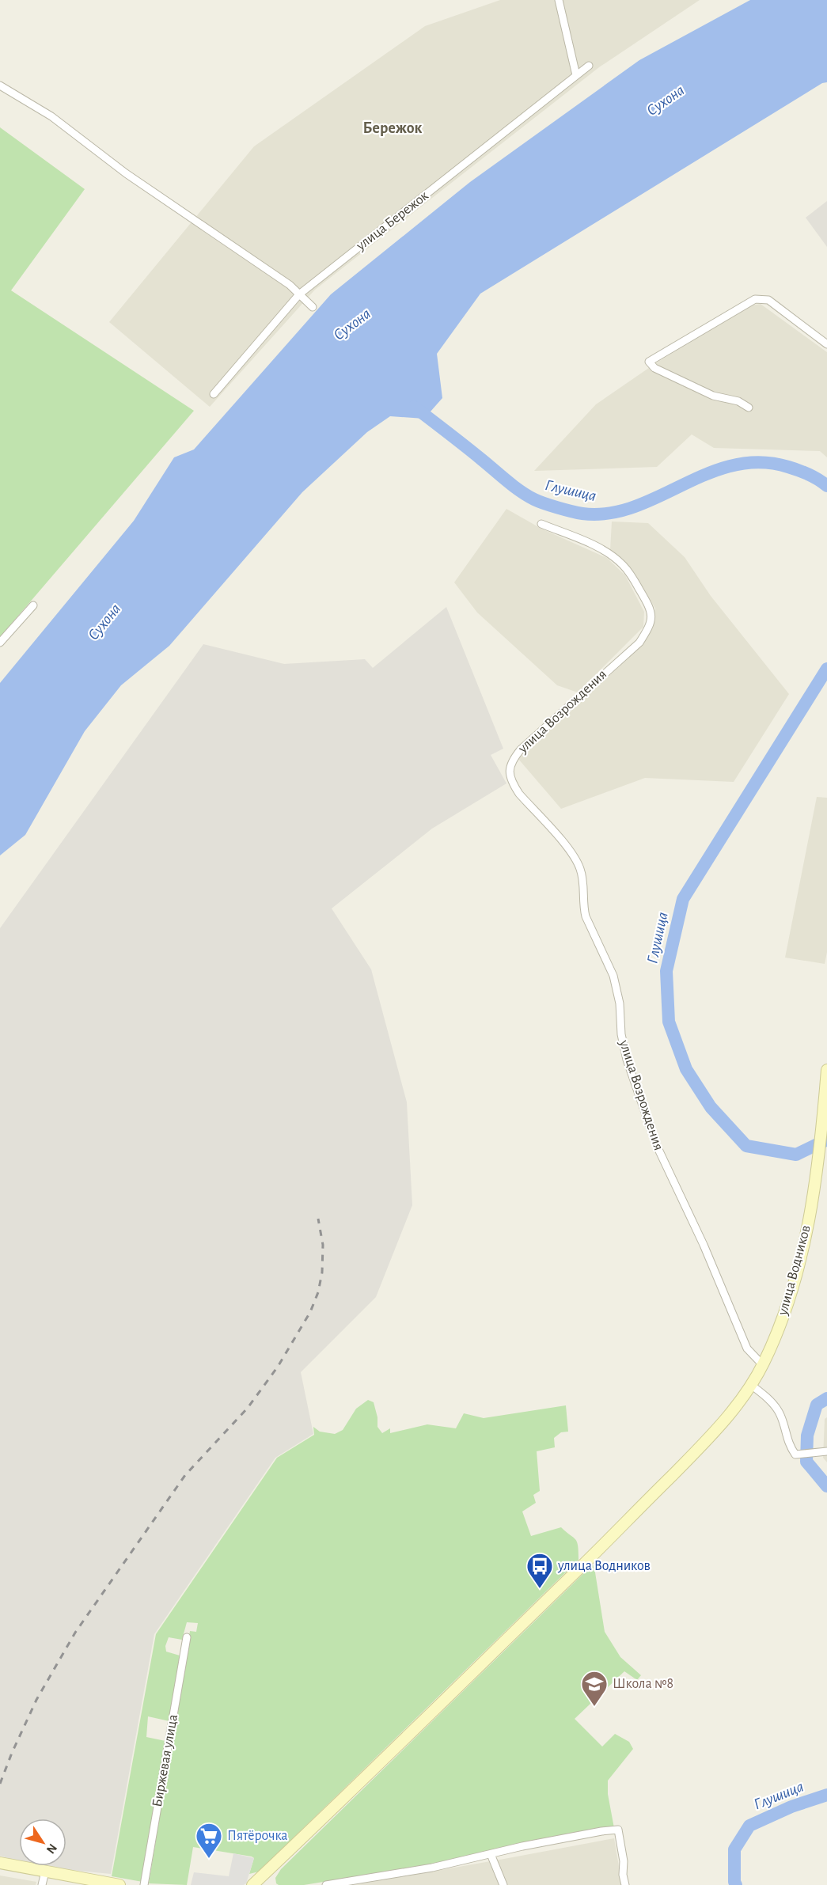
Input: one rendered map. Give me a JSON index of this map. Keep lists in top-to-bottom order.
{
  "streets": {
    "main road": ["улица Водников"],
    "street": ["улица Бережок", "улица Возрождения", "Биржевая улица"]
  },
  "crossings": [
    ["улица Возрождения", "улица Водников"]
  ],
  "districts": ["Бережок"],
  "water": ["Сухона", "Глушица"],
  "places": {
    "bus stop": ["улица Водников"],
    "school or university": ["Школа №8"],
    "supermarket": ["Пятёрочка"]
  },
  "north": "bottom right"
}
